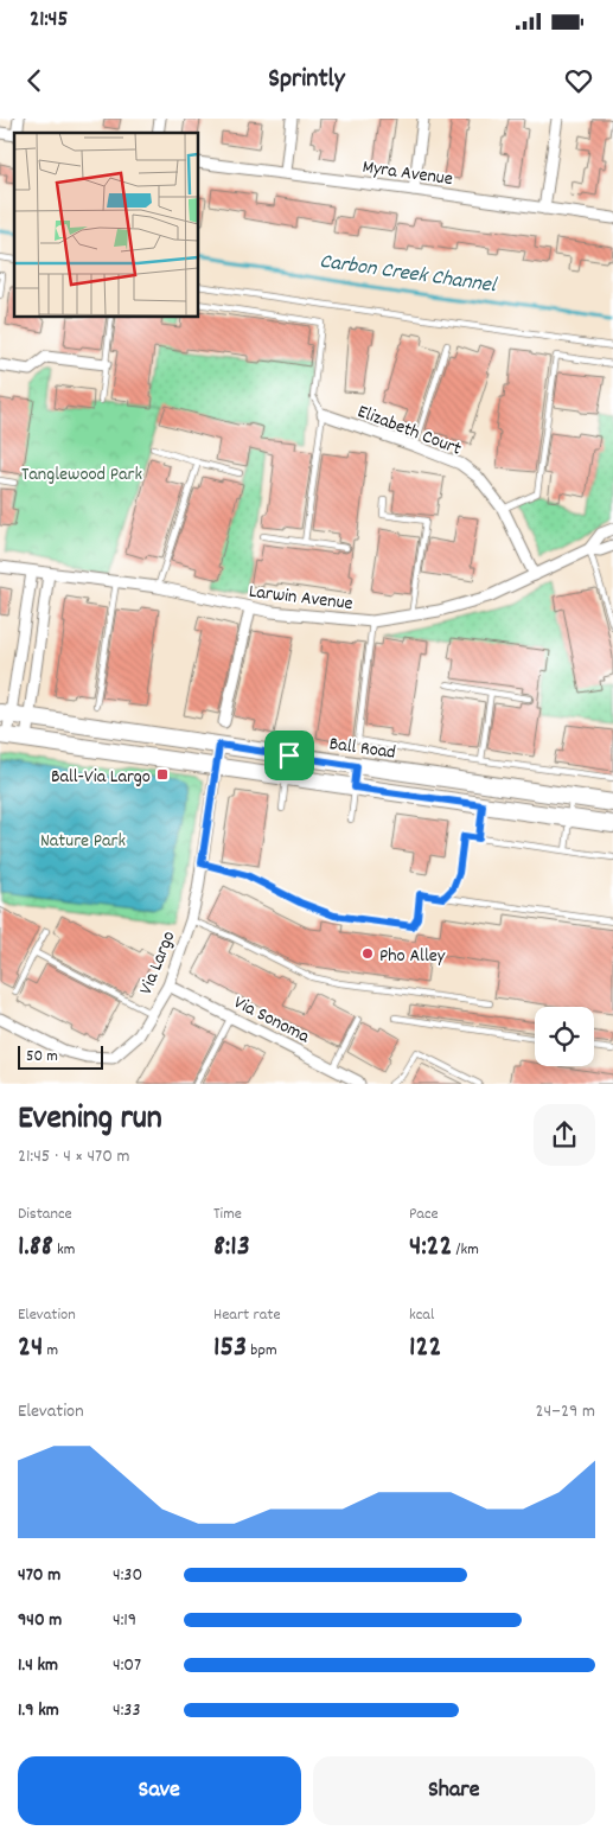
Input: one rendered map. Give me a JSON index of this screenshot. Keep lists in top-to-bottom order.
{
  "streets": {
    "main road": ["Ball Road"],
    "street": [
      "Myra Avenue",
      "Elizabeth Court",
      "Larwin Avenue",
      "Via Largo",
      "Via Sonoma"
    ]
  },
  "crossings": [
    ["Elizabeth Court", "Larwin Avenue"],
    ["Ball Road", "Via Largo"],
    ["Via Largo", "Via Sonoma"]
  ],
  "water": ["Carbon Creek Channel"],
  "parks": ["Tanglewood Park", "Nature Park"],
  "places": {
    "transit": ["Ball-Via Largo"],
    "other": ["Pho Alley"]
  },
  "scale_bar": "50 m",
  "page": {
    "status": "21:45",
    "header": "Sprintly",
    "scale": "50 m",
    "heading": ["Evening run", "21:45 · 4 × 470 m"],
    "stats": [
      ["Distance", "1.88 km"],
      ["Time", "8:13"],
      ["Pace", "4:22 /km"],
      ["Elevation", "24 m"],
      ["Heart rate", "153 bpm"],
      ["kcal", "122"]
    ],
    "chart": ["Elevation", "24–29 m"],
    "list": [
      {
        "name": "470 m",
        "note": "4:30"
      },
      {
        "name": "940 m",
        "note": "4:19"
      },
      {
        "name": "1.4 km",
        "note": "4:07"
      },
      {
        "name": "1.9 km",
        "note": "4:33"
      }
    ],
    "buttons": ["Save", "Share"]
  }
}
